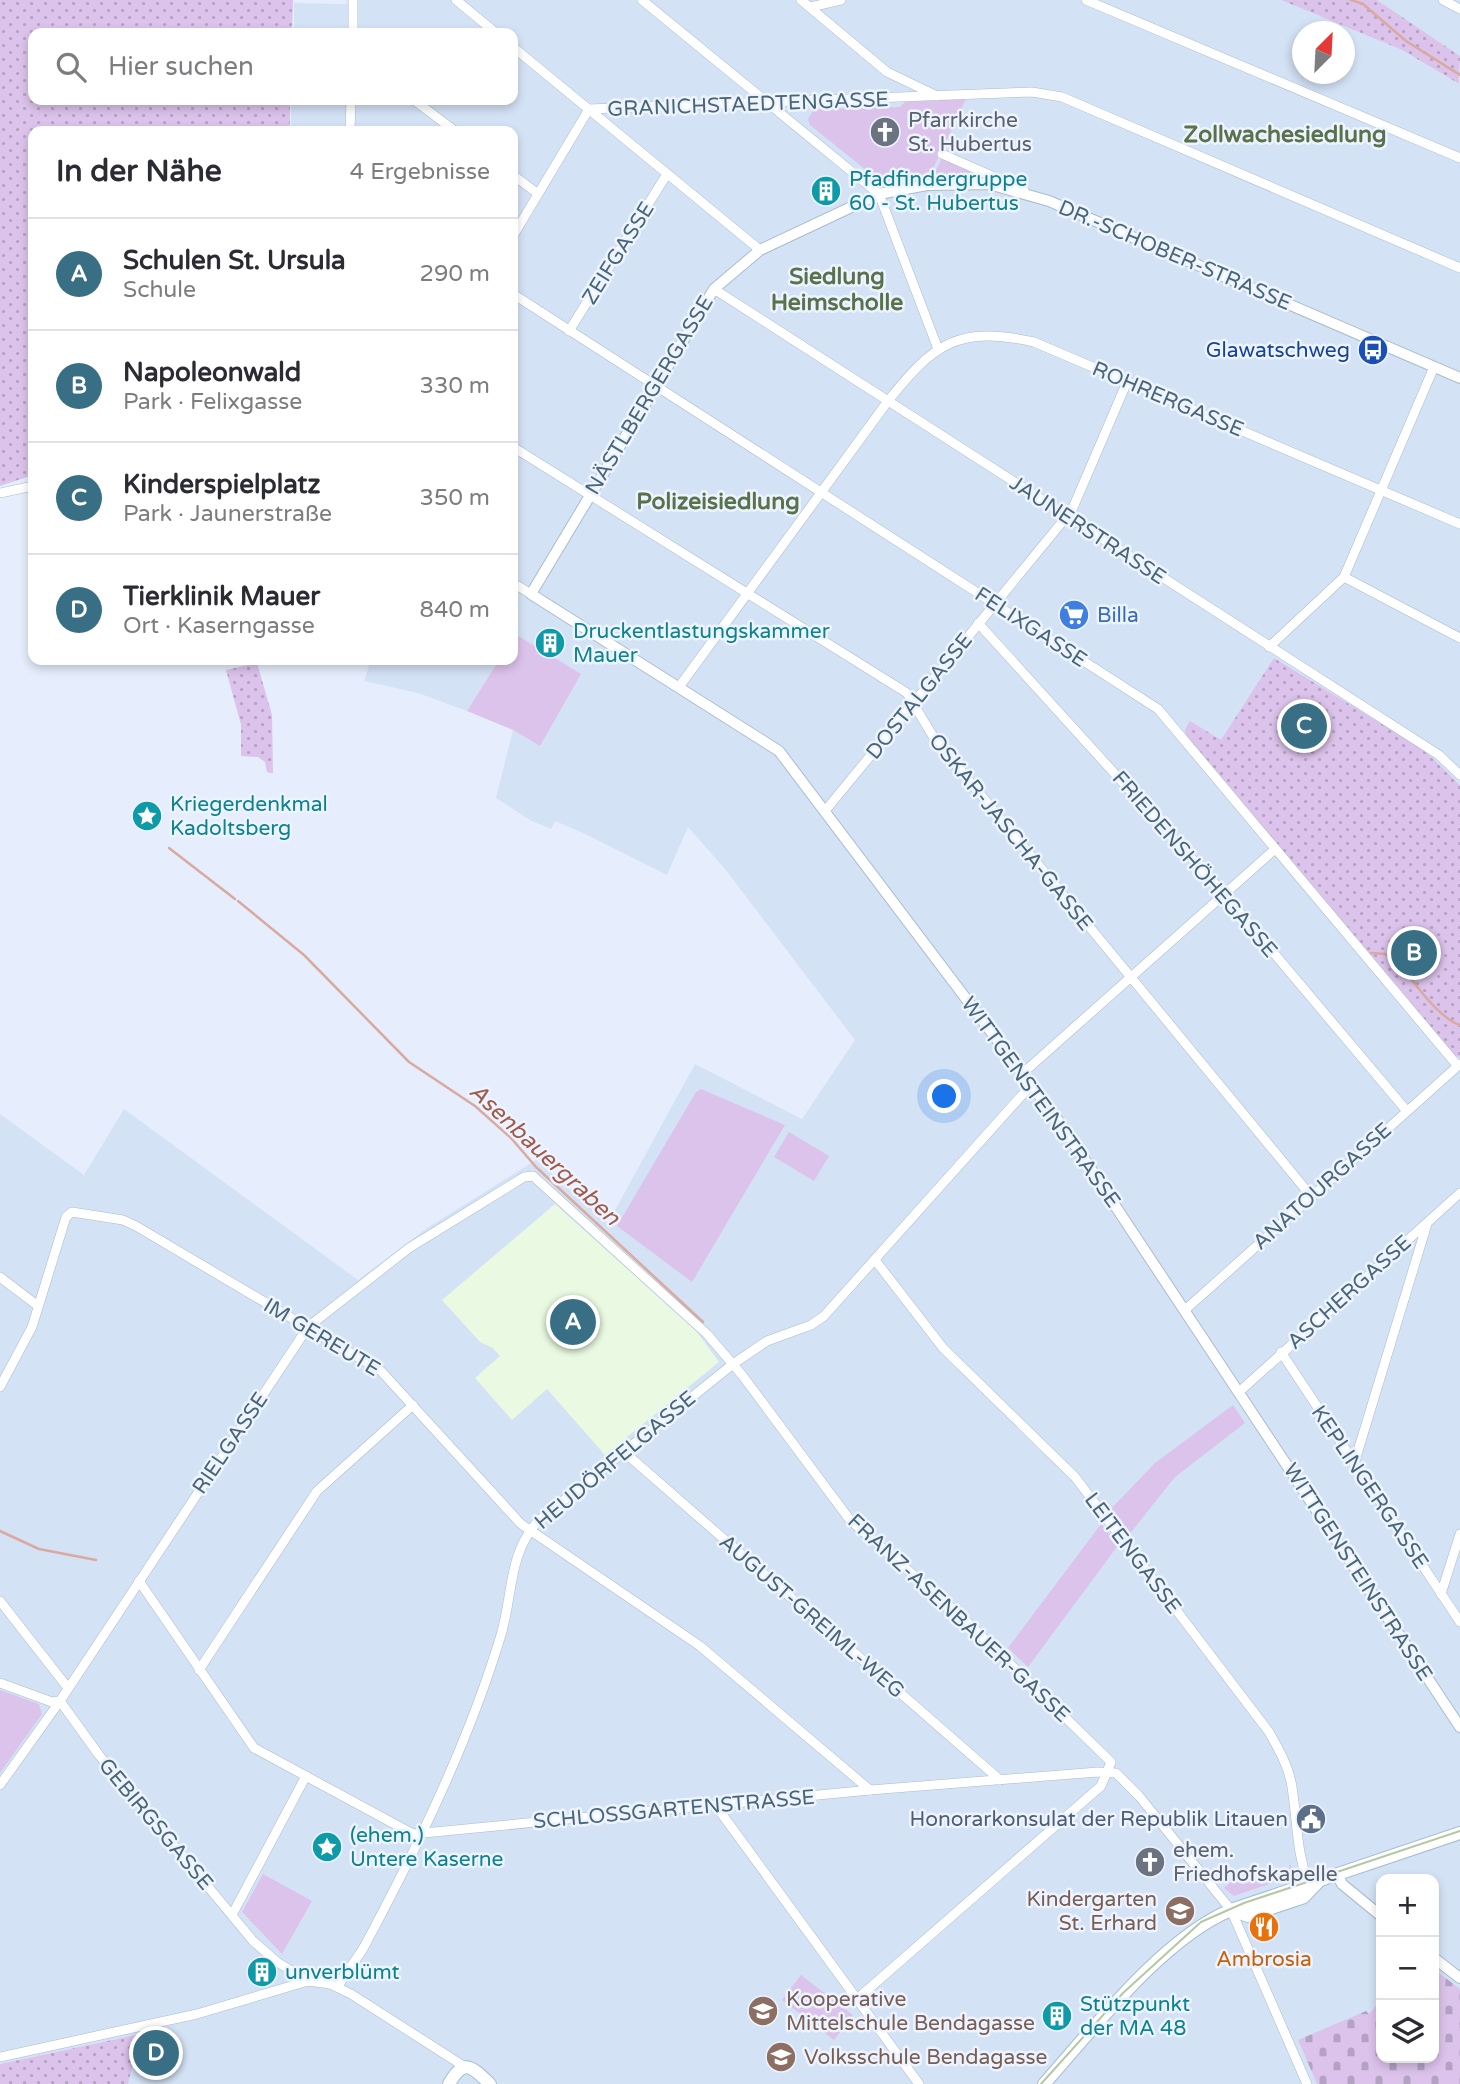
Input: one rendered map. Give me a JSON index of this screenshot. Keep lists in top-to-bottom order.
{
  "streets": {
    "street": [
      "GRANICHSTAEDTENGASSE",
      "ZEIFGASSE",
      "DR.-SCHOBER-STRASSE",
      "NÄSTLBERGERGASSE",
      "ROHRERGASSE",
      "JAUNERSTRASSE",
      "FELIXGASSE",
      "DOSTALGASSE",
      "OSKAR-JASCHA-GASSE",
      "FRIEDENSHÖHEGASSE",
      "WITTGENSTEINSTRASSE",
      "ANATOURGASSE",
      "ASCHERGASSE",
      "IM GEREUTE",
      "RIELGASSE",
      "HEUDÖRFELGASSE",
      "KEPLINGERGASSE",
      "LEITENGASSE",
      "AUGUST-GREIML-WEG",
      "FRANZ-ASENBAUER-GASSE",
      "SCHLOSSGARTENSTRASSE",
      "GEBIRGSGASSE"
    ]
  },
  "crossings": [
    ["ZEIFGASSE", "FELIXGASSE"],
    ["DR.-SCHOBER-STRASSE", "NÄSTLBERGERGASSE"],
    ["NÄSTLBERGERGASSE", "JAUNERSTRASSE"],
    ["NÄSTLBERGERGASSE", "FELIXGASSE"],
    ["NÄSTLBERGERGASSE", "OSKAR-JASCHA-GASSE"],
    ["NÄSTLBERGERGASSE", "WITTGENSTEINSTRASSE"],
    ["ROHRERGASSE", "JAUNERSTRASSE"],
    ["ROHRERGASSE", "FELIXGASSE"],
    ["ROHRERGASSE", "DOSTALGASSE"],
    ["ROHRERGASSE", "OSKAR-JASCHA-GASSE"],
    ["ROHRERGASSE", "WITTGENSTEINSTRASSE"],
    ["JAUNERSTRASSE", "DOSTALGASSE"],
    ["FELIXGASSE", "DOSTALGASSE"],
    ["FELIXGASSE", "ANATOURGASSE"],
    ["DOSTALGASSE", "OSKAR-JASCHA-GASSE"],
    ["DOSTALGASSE", "FRIEDENSHÖHEGASSE"],
    ["DOSTALGASSE", "WITTGENSTEINSTRASSE"],
    ["OSKAR-JASCHA-GASSE", "ANATOURGASSE"],
    ["FRIEDENSHÖHEGASSE", "ANATOURGASSE"],
    ["WITTGENSTEINSTRASSE", "ANATOURGASSE"],
    ["WITTGENSTEINSTRASSE", "ASCHERGASSE"],
    ["WITTGENSTEINSTRASSE", "HEUDÖRFELGASSE"],
    ["ASCHERGASSE", "KEPLINGERGASSE"],
    ["IM GEREUTE", "RIELGASSE"],
    ["IM GEREUTE", "HEUDÖRFELGASSE"],
    ["IM GEREUTE", "SCHLOSSGARTENSTRASSE"],
    ["RIELGASSE", "FRANZ-ASENBAUER-GASSE"],
    ["RIELGASSE", "SCHLOSSGARTENSTRASSE"],
    ["RIELGASSE", "GEBIRGSGASSE"],
    ["HEUDÖRFELGASSE", "LEITENGASSE"],
    ["HEUDÖRFELGASSE", "AUGUST-GREIML-WEG"],
    ["HEUDÖRFELGASSE", "FRANZ-ASENBAUER-GASSE"],
    ["HEUDÖRFELGASSE", "SCHLOSSGARTENSTRASSE"],
    ["AUGUST-GREIML-WEG", "SCHLOSSGARTENSTRASSE"],
    ["FRANZ-ASENBAUER-GASSE", "SCHLOSSGARTENSTRASSE"]
  ],
  "districts": ["Zollwachesiedlung", "Siedlung Heimscholle", "Polizeisiedlung"],
  "water": ["Asenbauergraben"],
  "places": {
    "church": ["Pfarrkirche St. Hubertus", "ehem. Friedhofskapelle"],
    "building": [
      "Pfadfindergruppe 60 - St. Hubertus",
      "Druckentlastungskammer Mauer",
      "unverblümt",
      "Stützpunkt der MA 48"
    ],
    "bus stop": ["Glawatschweg"],
    "supermarket": ["Billa"],
    "place": ["Kriegerdenkmal Kadoltsberg", "(ehem.) Untere Kaserne"],
    "public building": ["Honorarkonsulat der Republik Litauen"],
    "school or university": ["Kindergarten St. Erhard", "Kooperative Mittelschule Bendagasse", "Volksschule Bendagasse"],
    "restaurant": ["Ambrosia"]
  },
  "north": "top right",
  "page": {
    "search": "Hier suchen",
    "heading": ["In der Nähe", "4 Ergebnisse"],
    "list": [
      {
        "mark": "A",
        "name": "Schulen St. Ursula",
        "note": "Schule",
        "value": "290 m"
      },
      {
        "mark": "B",
        "name": "Napoleonwald",
        "note": "Park · Felixgasse",
        "value": "330 m"
      },
      {
        "mark": "C",
        "name": "Kinderspielplatz",
        "note": "Park · Jaunerstraße",
        "value": "350 m"
      },
      {
        "mark": "D",
        "name": "Tierklinik Mauer",
        "note": "Ort · Kaserngasse",
        "value": "840 m"
      }
    ],
    "pins": [
      "C",
      "B",
      "A",
      "D"
    ],
    "map_buttons": ["+", "−"]
  }
}
